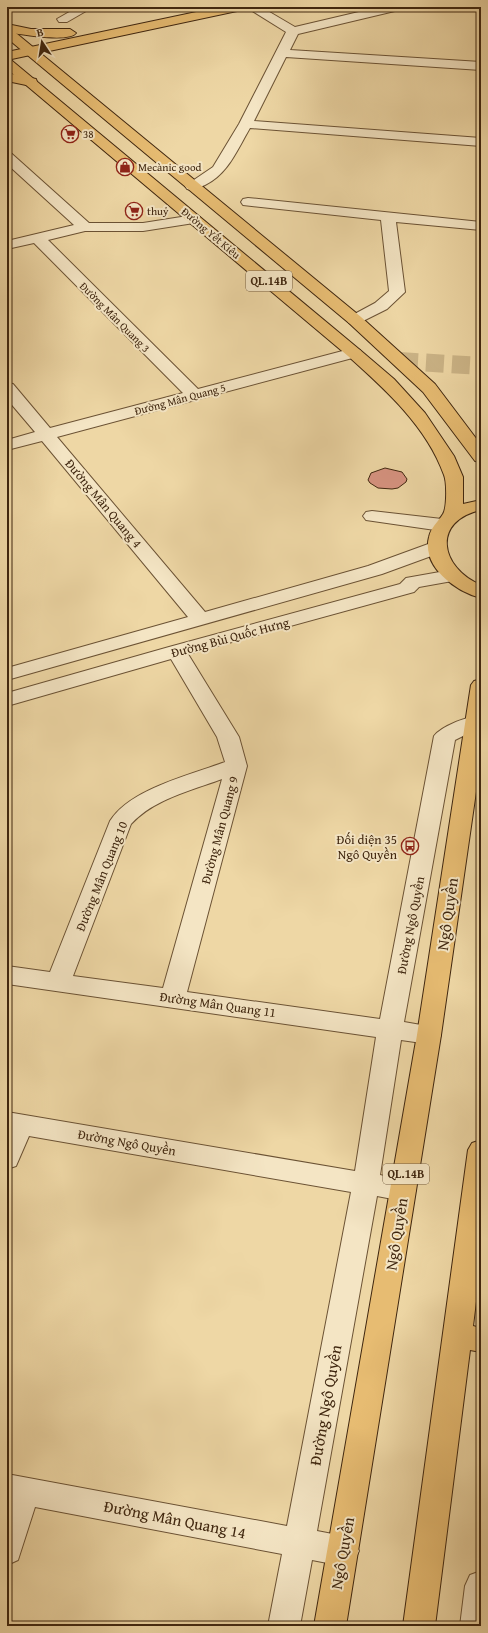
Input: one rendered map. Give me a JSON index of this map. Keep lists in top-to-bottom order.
{
  "streets": {
    "main road": ["Đường Yết Kiêu", "QL.14B", "Ngô Quyền"],
    "street": [
      "Đường Mân Quang 3",
      "Đường Mân Quang 5",
      "Đường Mân Quang 4",
      "Đường Bùi Quốc Hưng",
      "Đường Mân Quang 9",
      "Đường Mân Quang 10",
      "Đường Ngô Quyền",
      "Đường Mân Quang 11",
      "Đường Mân Quang 14"
    ]
  },
  "crossings": [
    ["Đường Yết Kiêu", "Đường Mân Quang 5"],
    ["Đường Yết Kiêu", "Đường Bùi Quốc Hưng"],
    ["QL.14B", "Ngô Quyền"],
    ["QL.14B", "Đường Ngô Quyền"],
    ["Đường Mân Quang 3", "Đường Mân Quang 5"],
    ["Đường Mân Quang 5", "Đường Mân Quang 4"],
    ["Đường Mân Quang 4", "Đường Bùi Quốc Hưng"],
    ["Đường Bùi Quốc Hưng", "Đường Mân Quang 9"],
    ["Đường Mân Quang 9", "Đường Mân Quang 10"],
    ["Đường Mân Quang 9", "Đường Mân Quang 11"],
    ["Đường Mân Quang 10", "Đường Mân Quang 11"],
    ["Ngô Quyền", "Đường Ngô Quyền"],
    ["Ngô Quyền", "Đường Mân Quang 11"],
    ["Ngô Quyền", "Đường Mân Quang 14"],
    ["Đường Ngô Quyền", "Đường Mân Quang 11"],
    ["Đường Ngô Quyền", "Đường Mân Quang 14"]
  ],
  "places": {
    "supermarket": ["38", "thuỷ"],
    "shop": ["Mecànic good"],
    "bus stop": ["Đối diện 35 Ngô Quyền"]
  },
  "north": "top"
}
